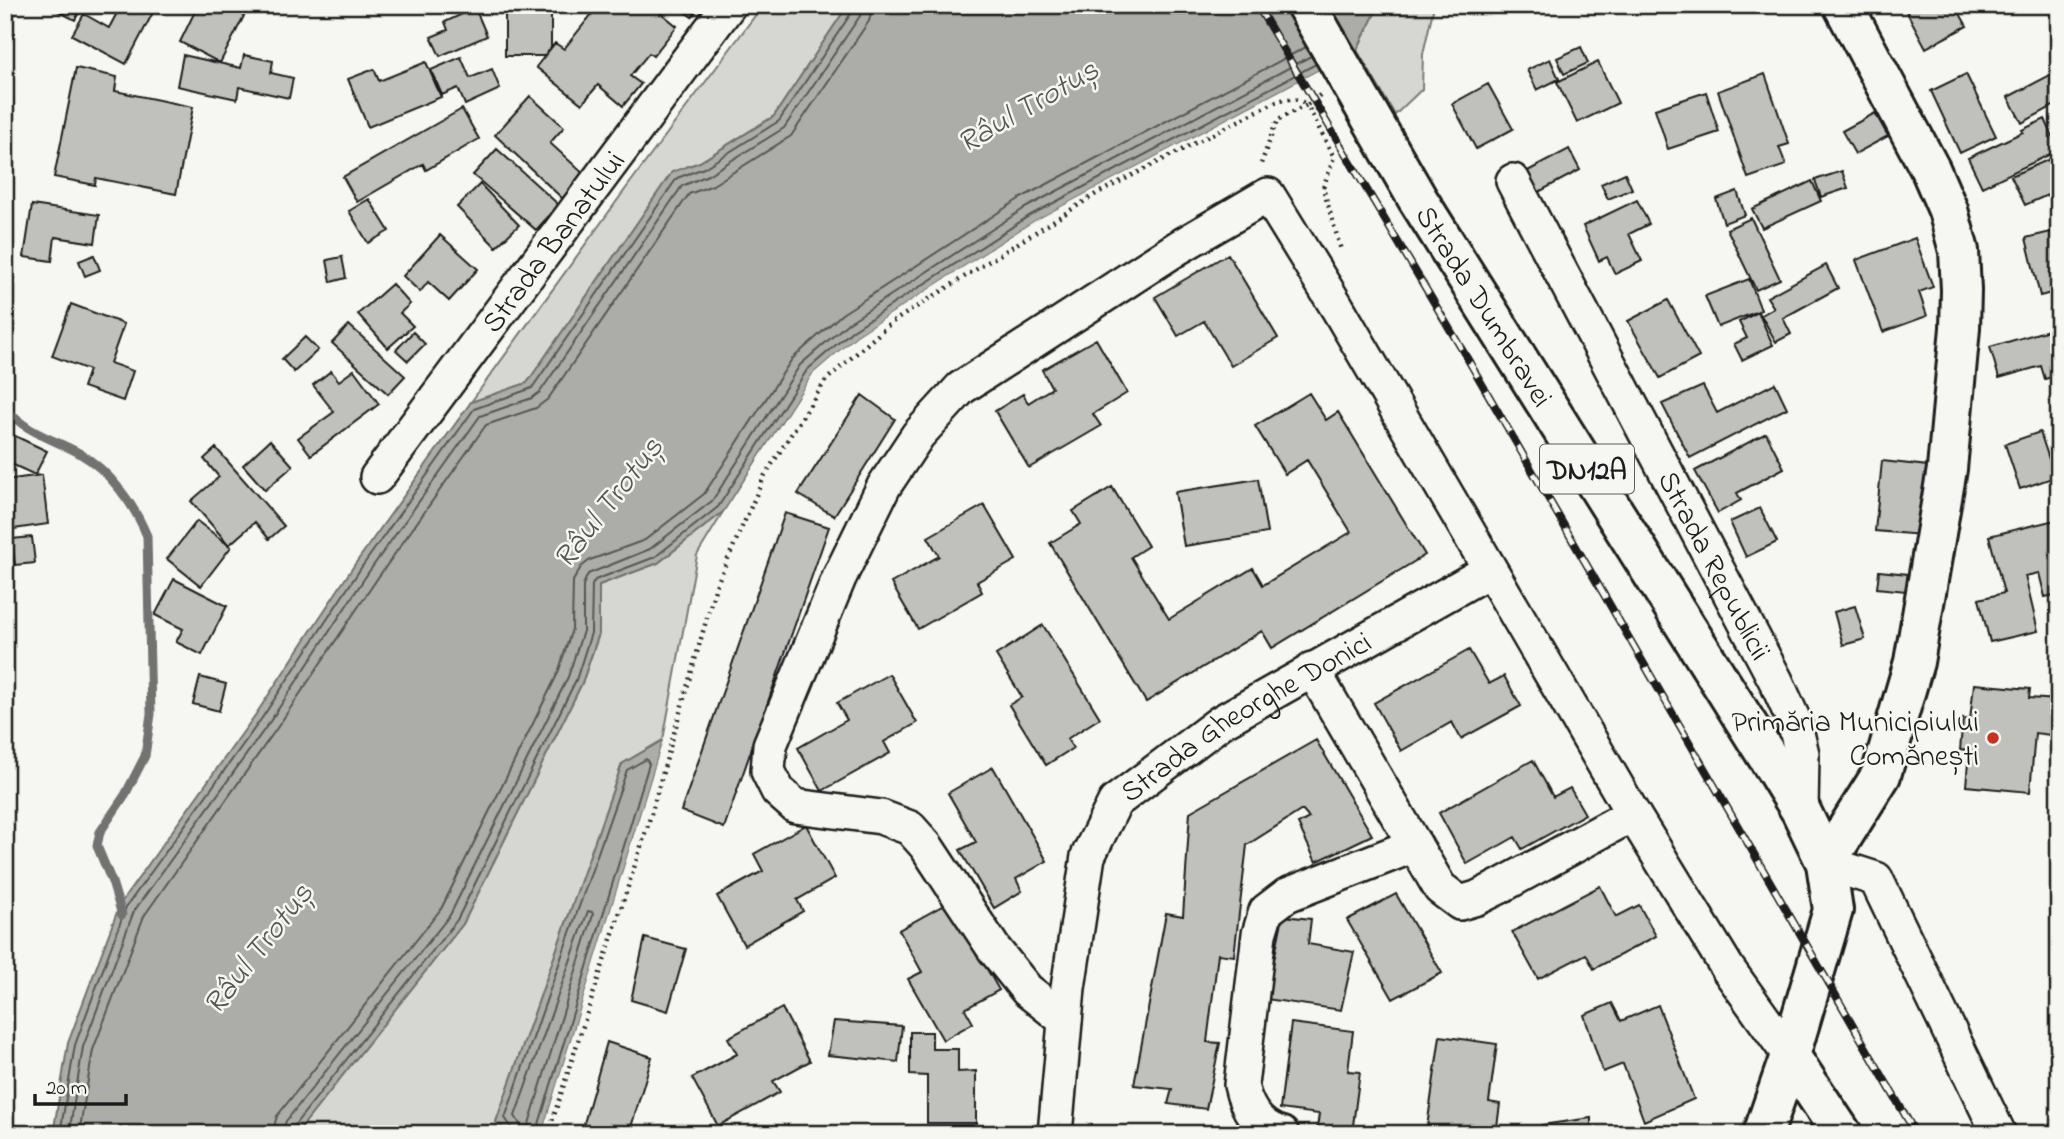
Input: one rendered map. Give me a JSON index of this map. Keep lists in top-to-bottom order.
{
  "streets": {
    "main road": ["Strada Dumbravei", "DN12A"],
    "street": ["Strada Banatului", "Strada Republicii", "Strada Gheorghe Donici"]
  },
  "crossings": [
    ["Strada Dumbravei", "DN12A"],
    ["Strada Dumbravei", "Strada Republicii"]
  ],
  "water": ["Râul Trotuș"],
  "places": ["Primăria Municipiului Comănești"],
  "scale_bar": "20 m"
}
